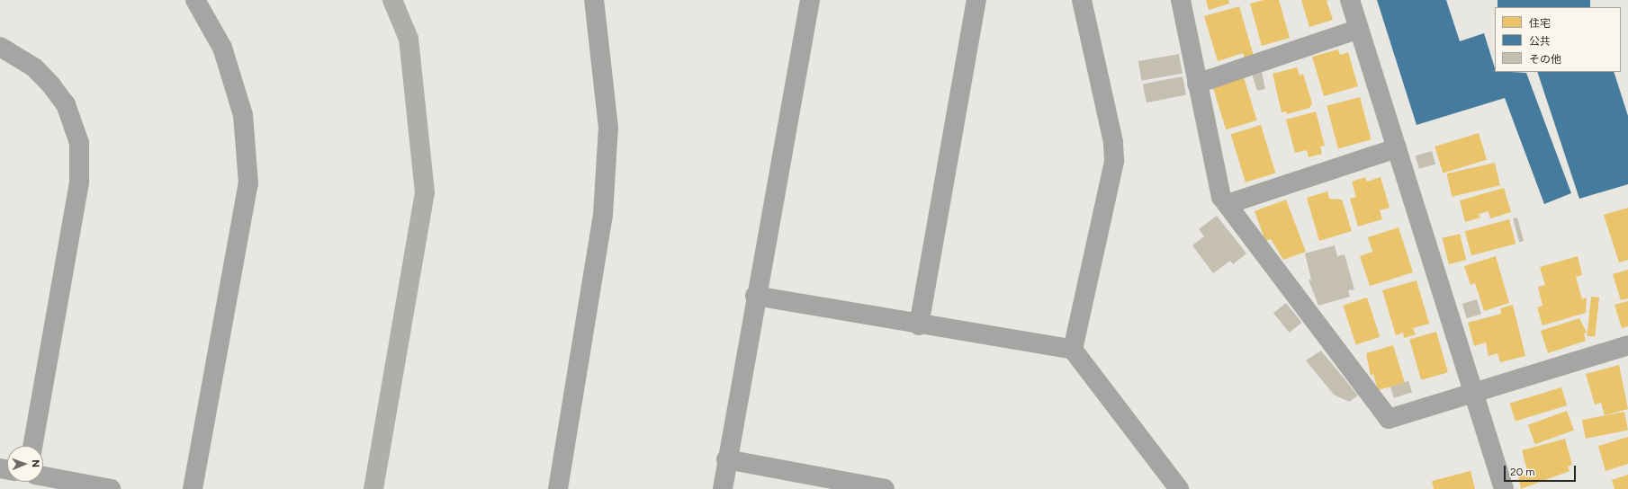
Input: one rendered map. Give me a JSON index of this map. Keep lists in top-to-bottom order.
{
  "legend": ["住宅", "公共", "その他"],
  "scale_bar": "20 m",
  "north": "right"
}
